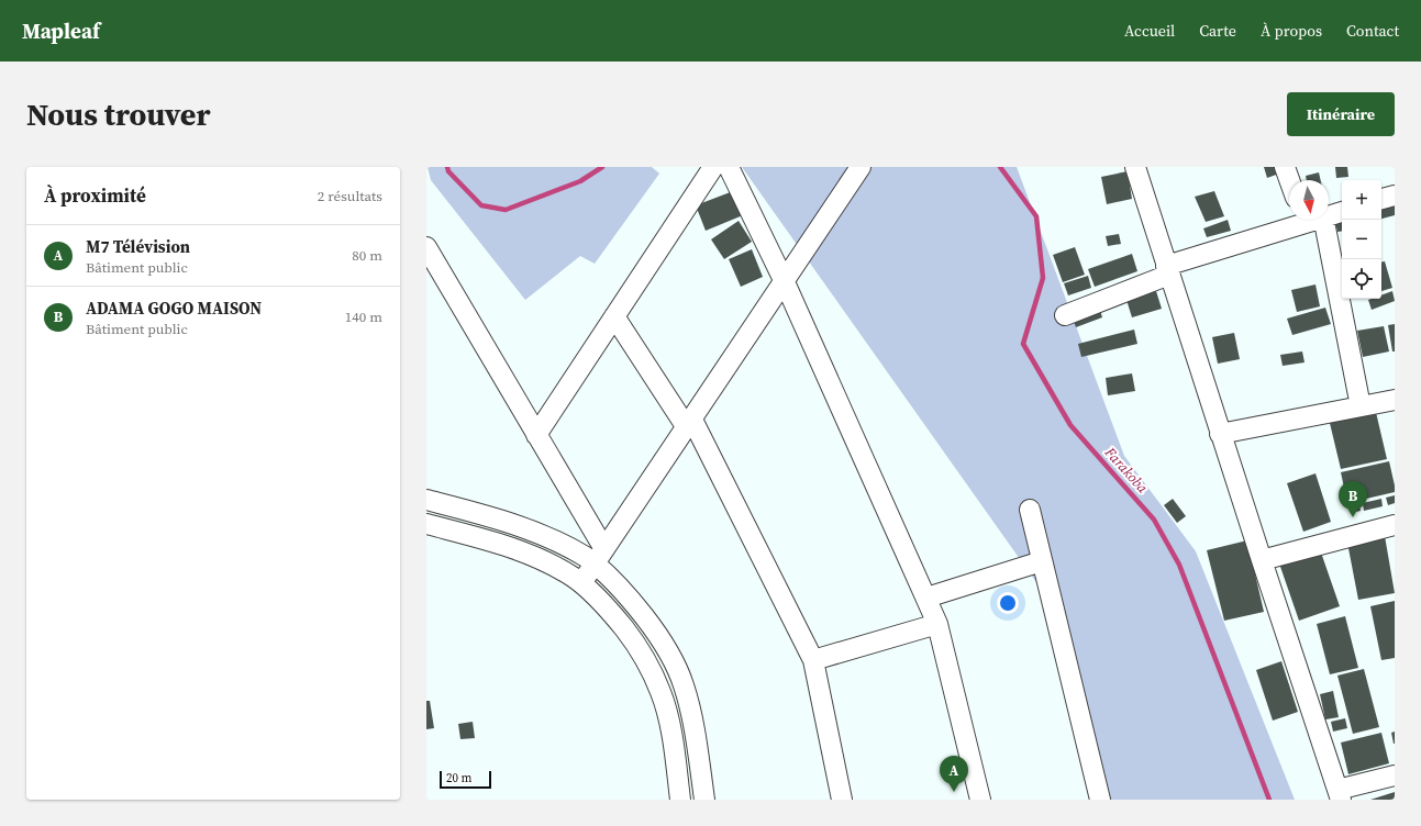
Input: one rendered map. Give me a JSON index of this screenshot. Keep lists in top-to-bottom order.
{
  "water": ["Farakoba"],
  "scale_bar": "20 m",
  "north": "bottom",
  "page": {
    "header": "Mapleaf",
    "nav": [
      "Accueil",
      "Carte",
      "À propos",
      "Contact"
    ],
    "buttons": "Itinéraire",
    "title": "Nous trouver",
    "heading": ["À proximité", "2 résultats"],
    "map_buttons": ["+", "−"],
    "list": [
      {
        "mark": "A",
        "name": "M7 Télévision",
        "note": "Bâtiment public",
        "value": "80 m"
      },
      {
        "mark": "B",
        "name": "ADAMA GOGO MAISON",
        "note": "Bâtiment public",
        "value": "140 m"
      }
    ],
    "pins": ["B", "A"],
    "scale": "20 m"
  }
}
